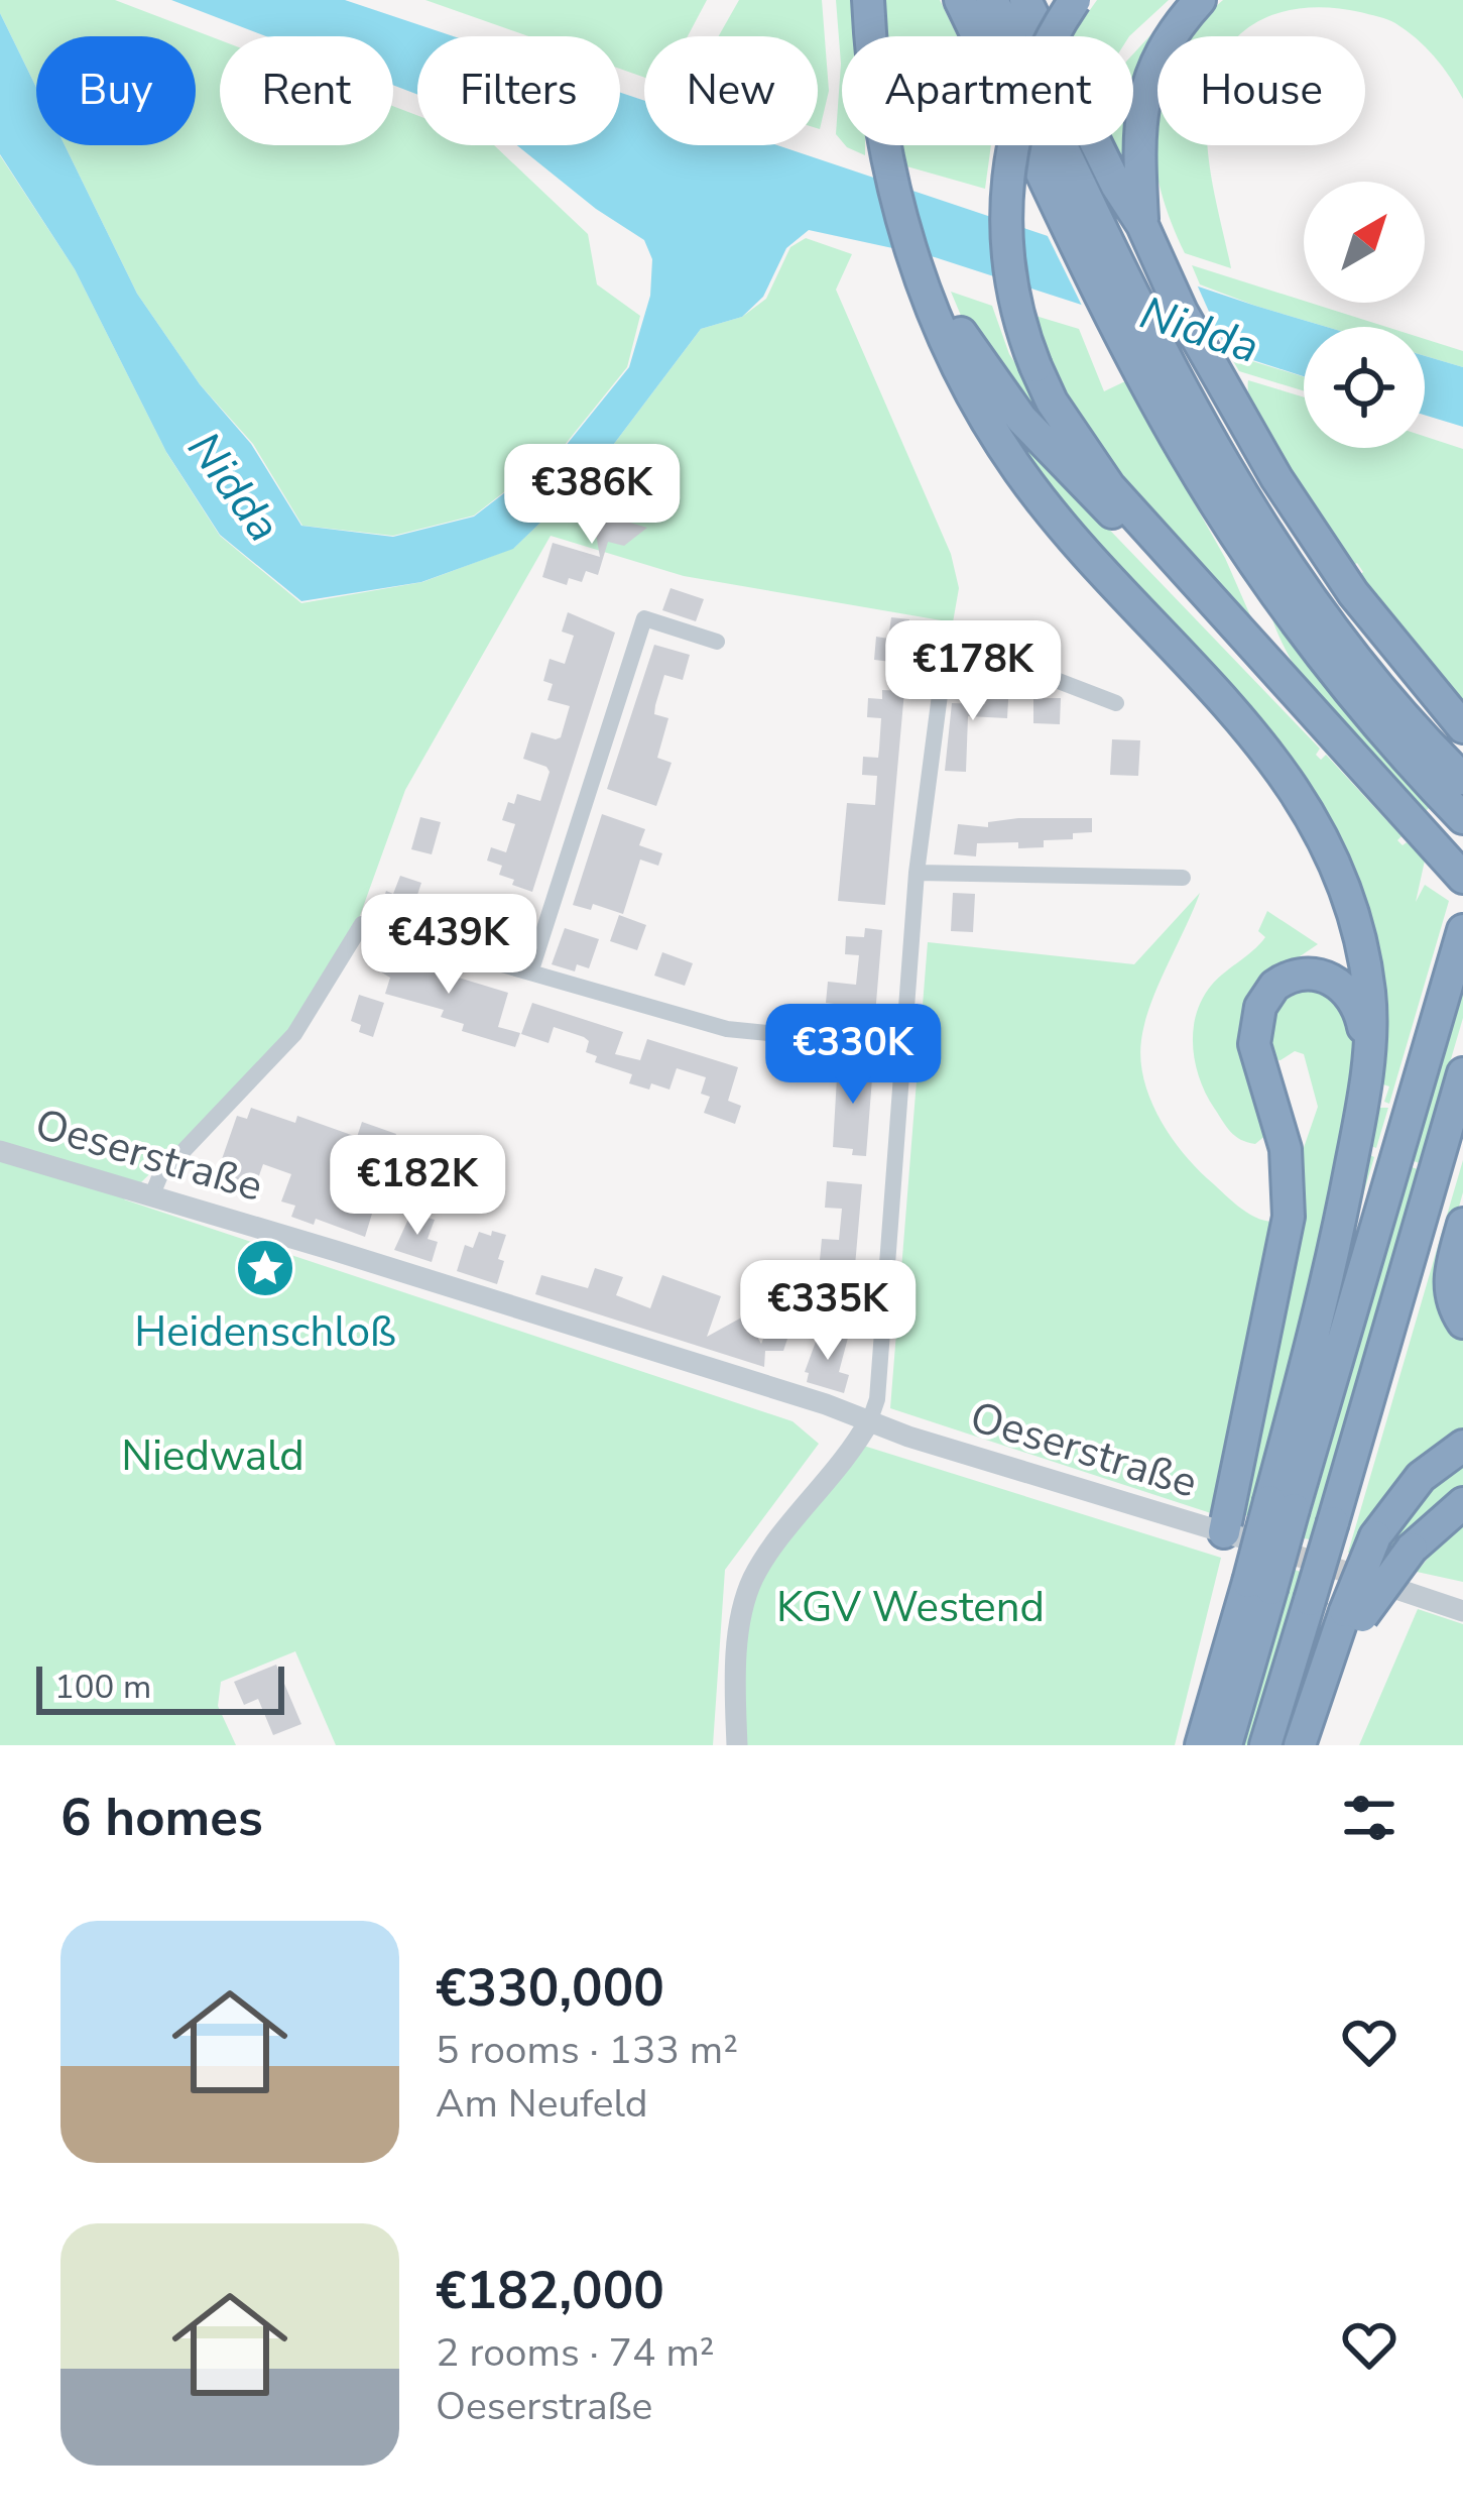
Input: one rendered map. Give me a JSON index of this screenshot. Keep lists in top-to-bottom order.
{
  "streets": {
    "street": ["Oeserstraße"]
  },
  "water": ["Nidda"],
  "parks": ["Niedwald", "KGV Westend"],
  "places": {
    "place": ["Heidenschloß"]
  },
  "scale_bar": "100 m",
  "north": "top right",
  "page": {
    "chip": [
      "Buy",
      "Rent",
      "Filters",
      "New",
      "Apartment",
      "House"
    ],
    "price": [
      "€386K",
      "€178K",
      "€439K",
      "€330K",
      "€182K",
      "€335K"
    ],
    "scale": "100 m",
    "heading": "6 homes",
    "list": [
      {
        "name": "€330,000",
        "note": "5 rooms · 133 m² · Am Neufeld"
      },
      {
        "name": "€182,000",
        "note": "2 rooms · 74 m² · Oeserstraße"
      }
    ]
  }
}
